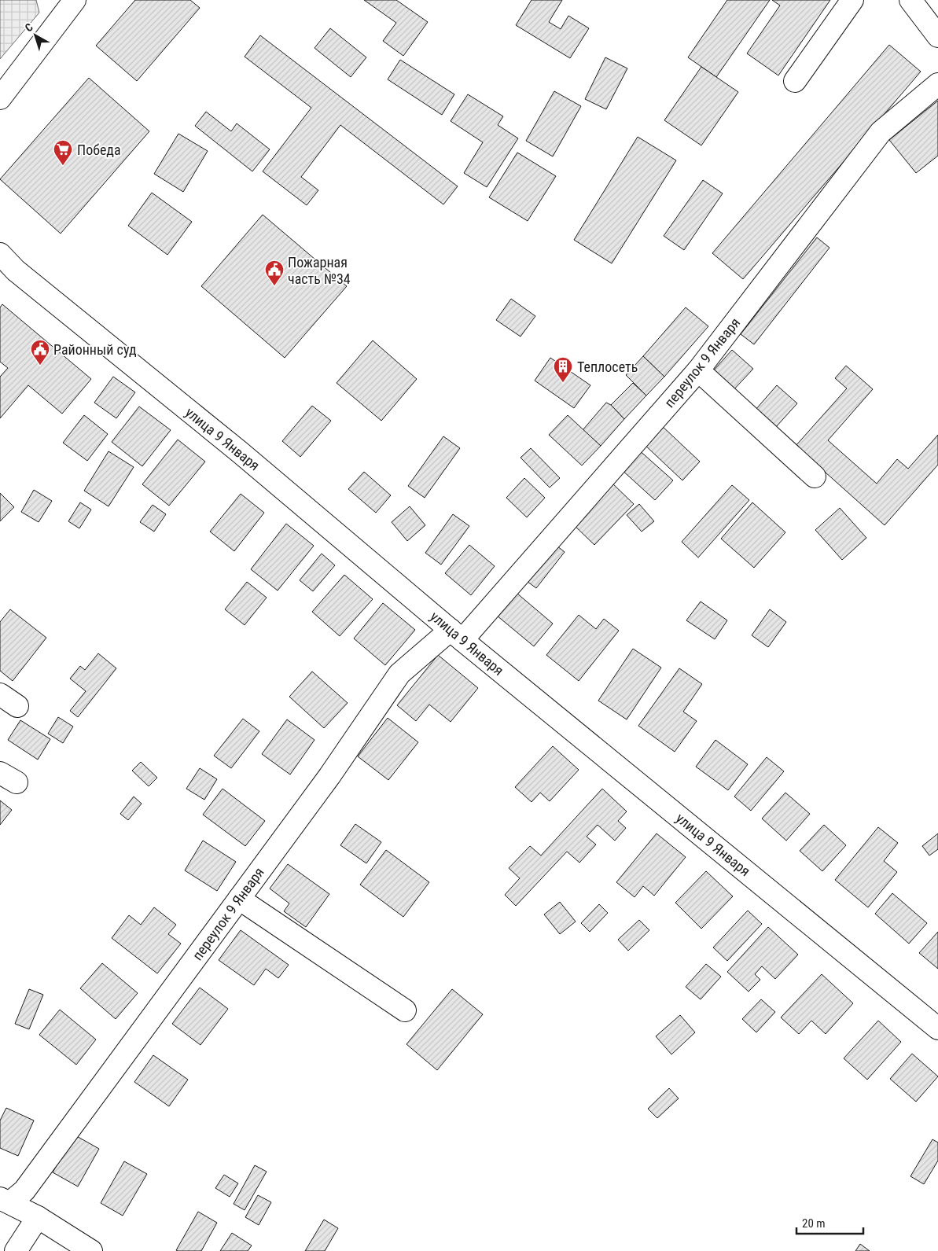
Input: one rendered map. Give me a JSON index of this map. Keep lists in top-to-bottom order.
{
  "streets": {
    "street": ["переулок 9 Января", "улица 9 Января"]
  },
  "crossings": [
    ["переулок 9 Января", "улица 9 Января"]
  ],
  "places": {
    "supermarket": ["Победа"],
    "public building": ["Пожарная часть №34", "Районный суд"],
    "building": ["Теплосеть"]
  },
  "scale_bar": "20 m",
  "north": "top left"
}
